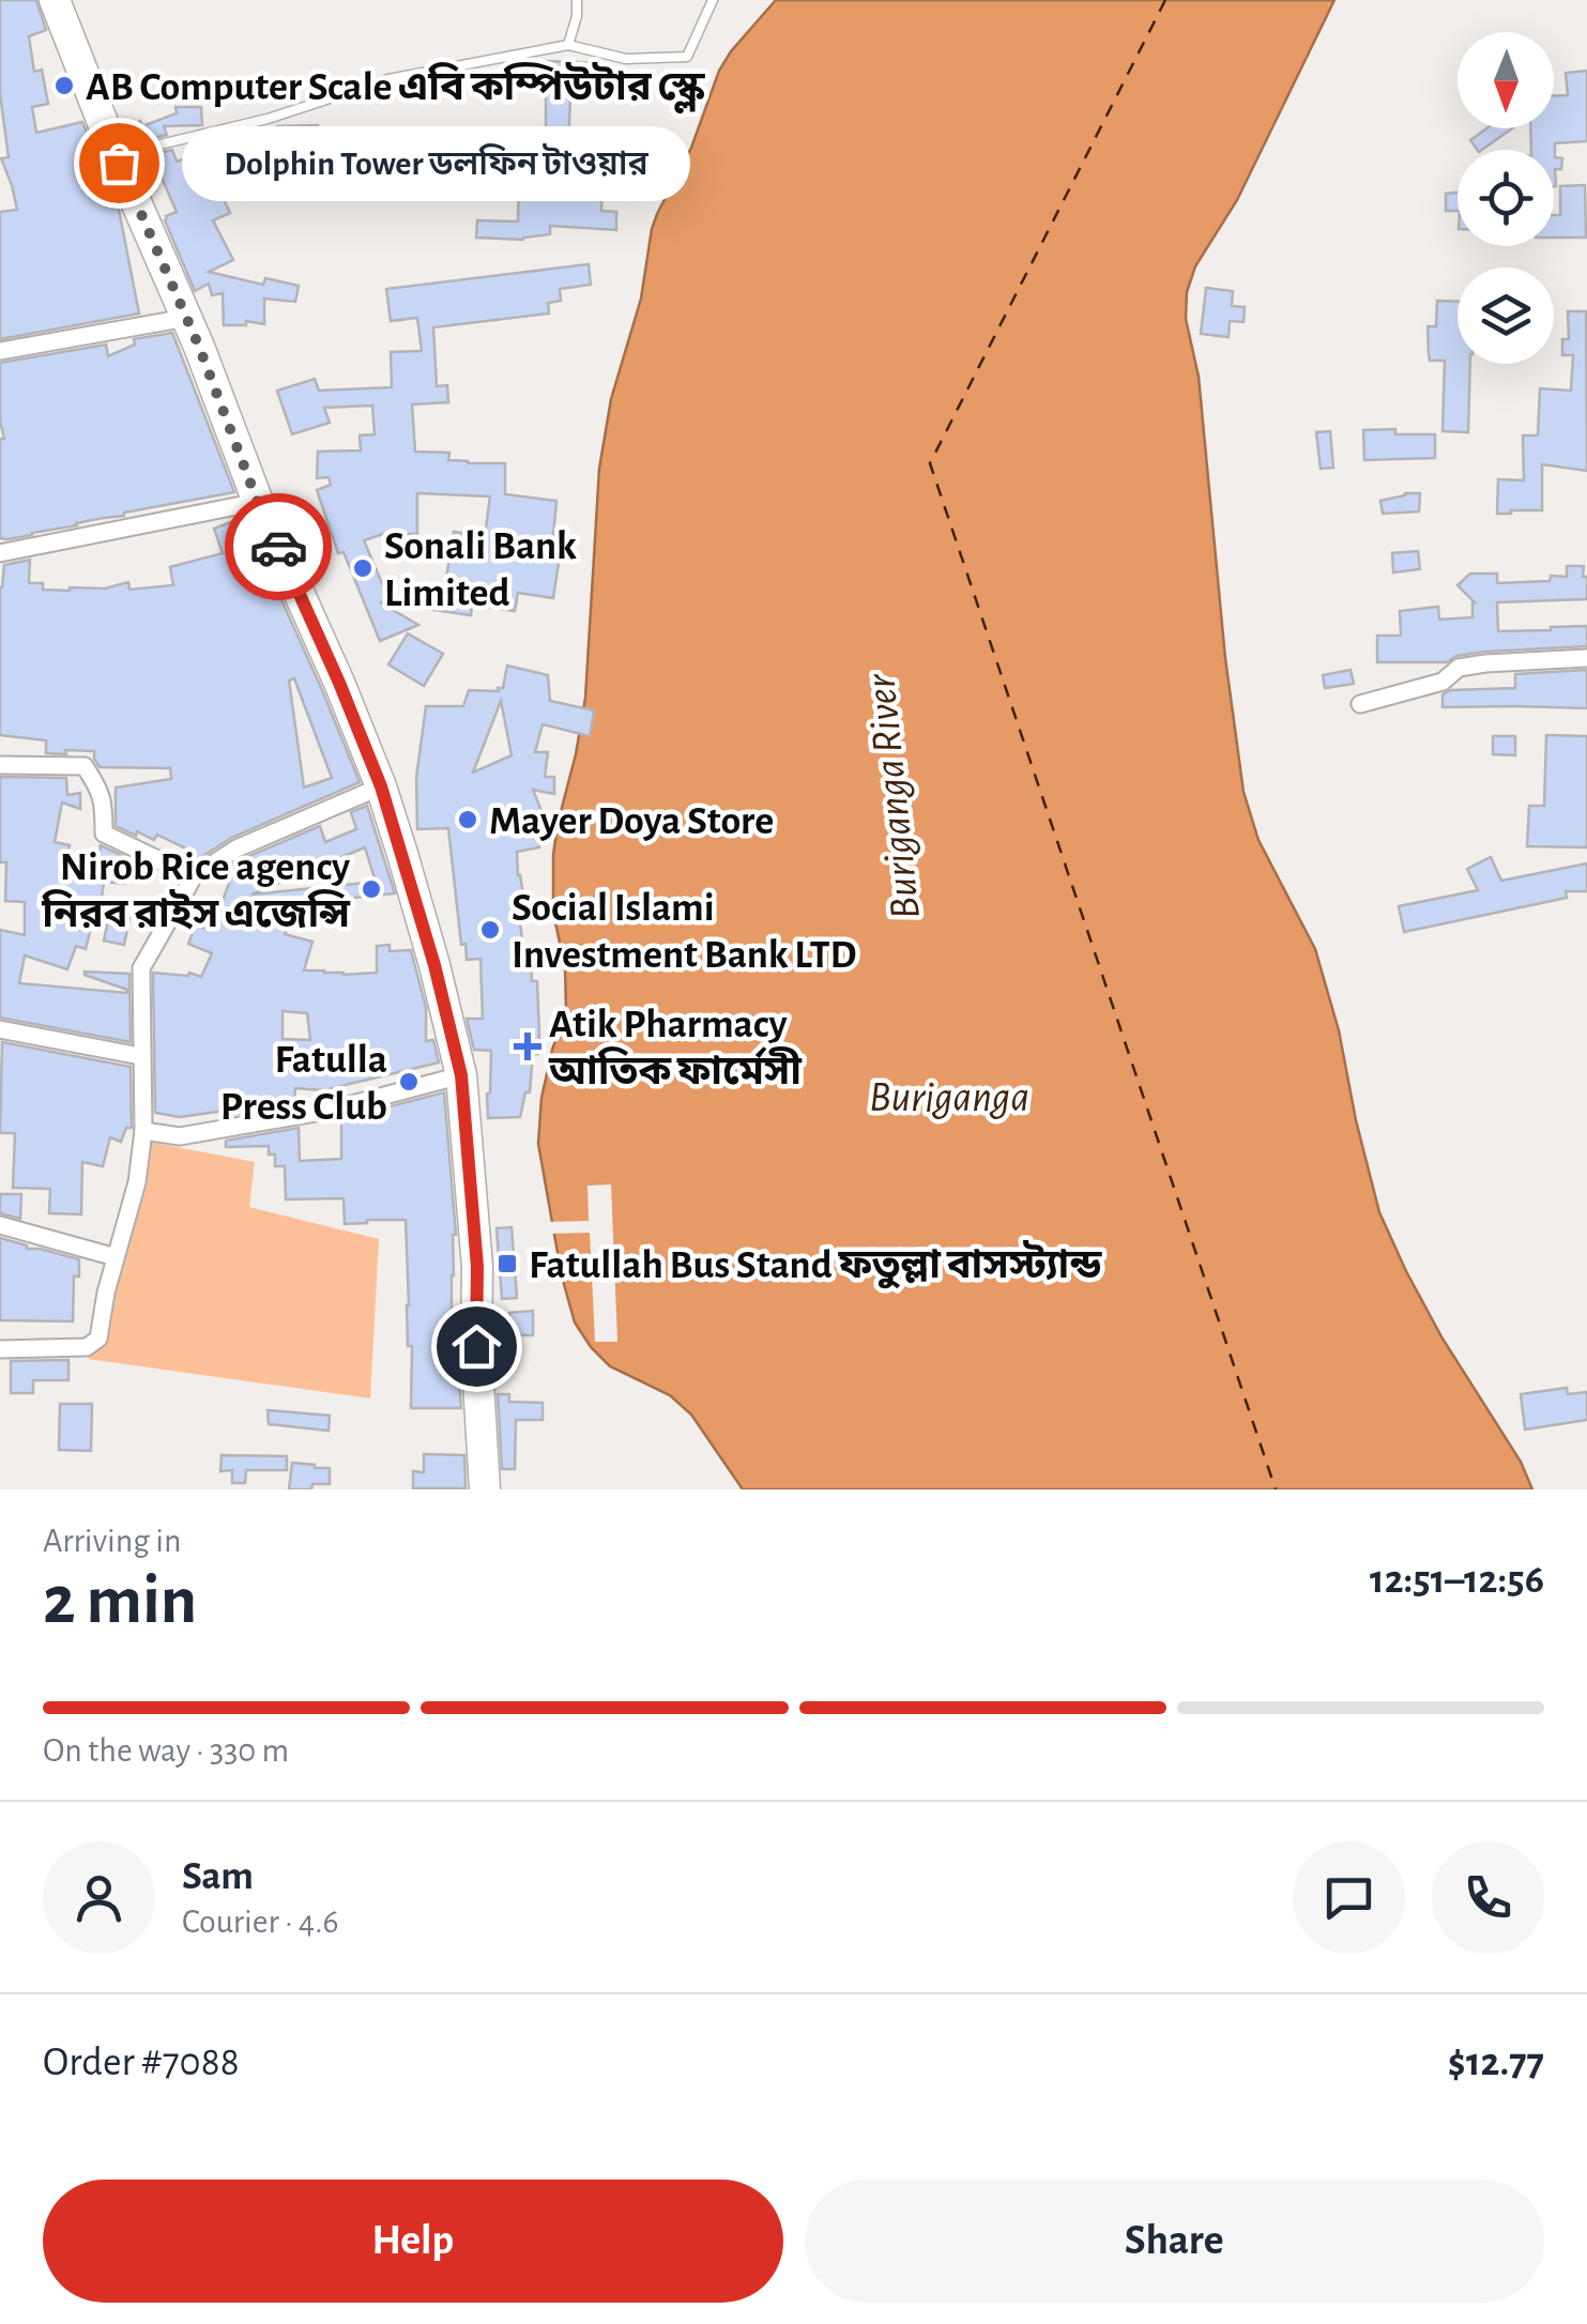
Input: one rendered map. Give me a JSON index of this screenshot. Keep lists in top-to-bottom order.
{
  "water": ["Buriganga River", "Buriganga"],
  "places": {
    "other": [
      "AB Computer Scale এবি কম্পিউটার স্কেল",
      "Dolphin Tower ডলফিন টাওয়ার",
      "Sonali Bank Limited",
      "Mayer Doya Store",
      "Nirob Rice agency নিরব রাইস এজেন্সি",
      "Social Islami Investment Bank LTD",
      "Fatulla Press Club"
    ],
    "health": ["Atik Pharmacy আতিক ফার্মেসী"],
    "transit": ["Fatullah Bus Stand ফতুল্লা বাসস্ট্যান্ড"]
  },
  "north": "bottom",
  "page": {
    "bubble": "Dolphin Tower ডলফিন টাওয়ার",
    "heading": ["2 min", "Arriving in", "12:51–12:56"],
    "panel": [
      "Sam",
      "Courier · 4.6",
      "Order #7088",
      "$12.77"
    ],
    "bar": "On the way · 330 m",
    "buttons": ["Help", "Share"]
  }
}
